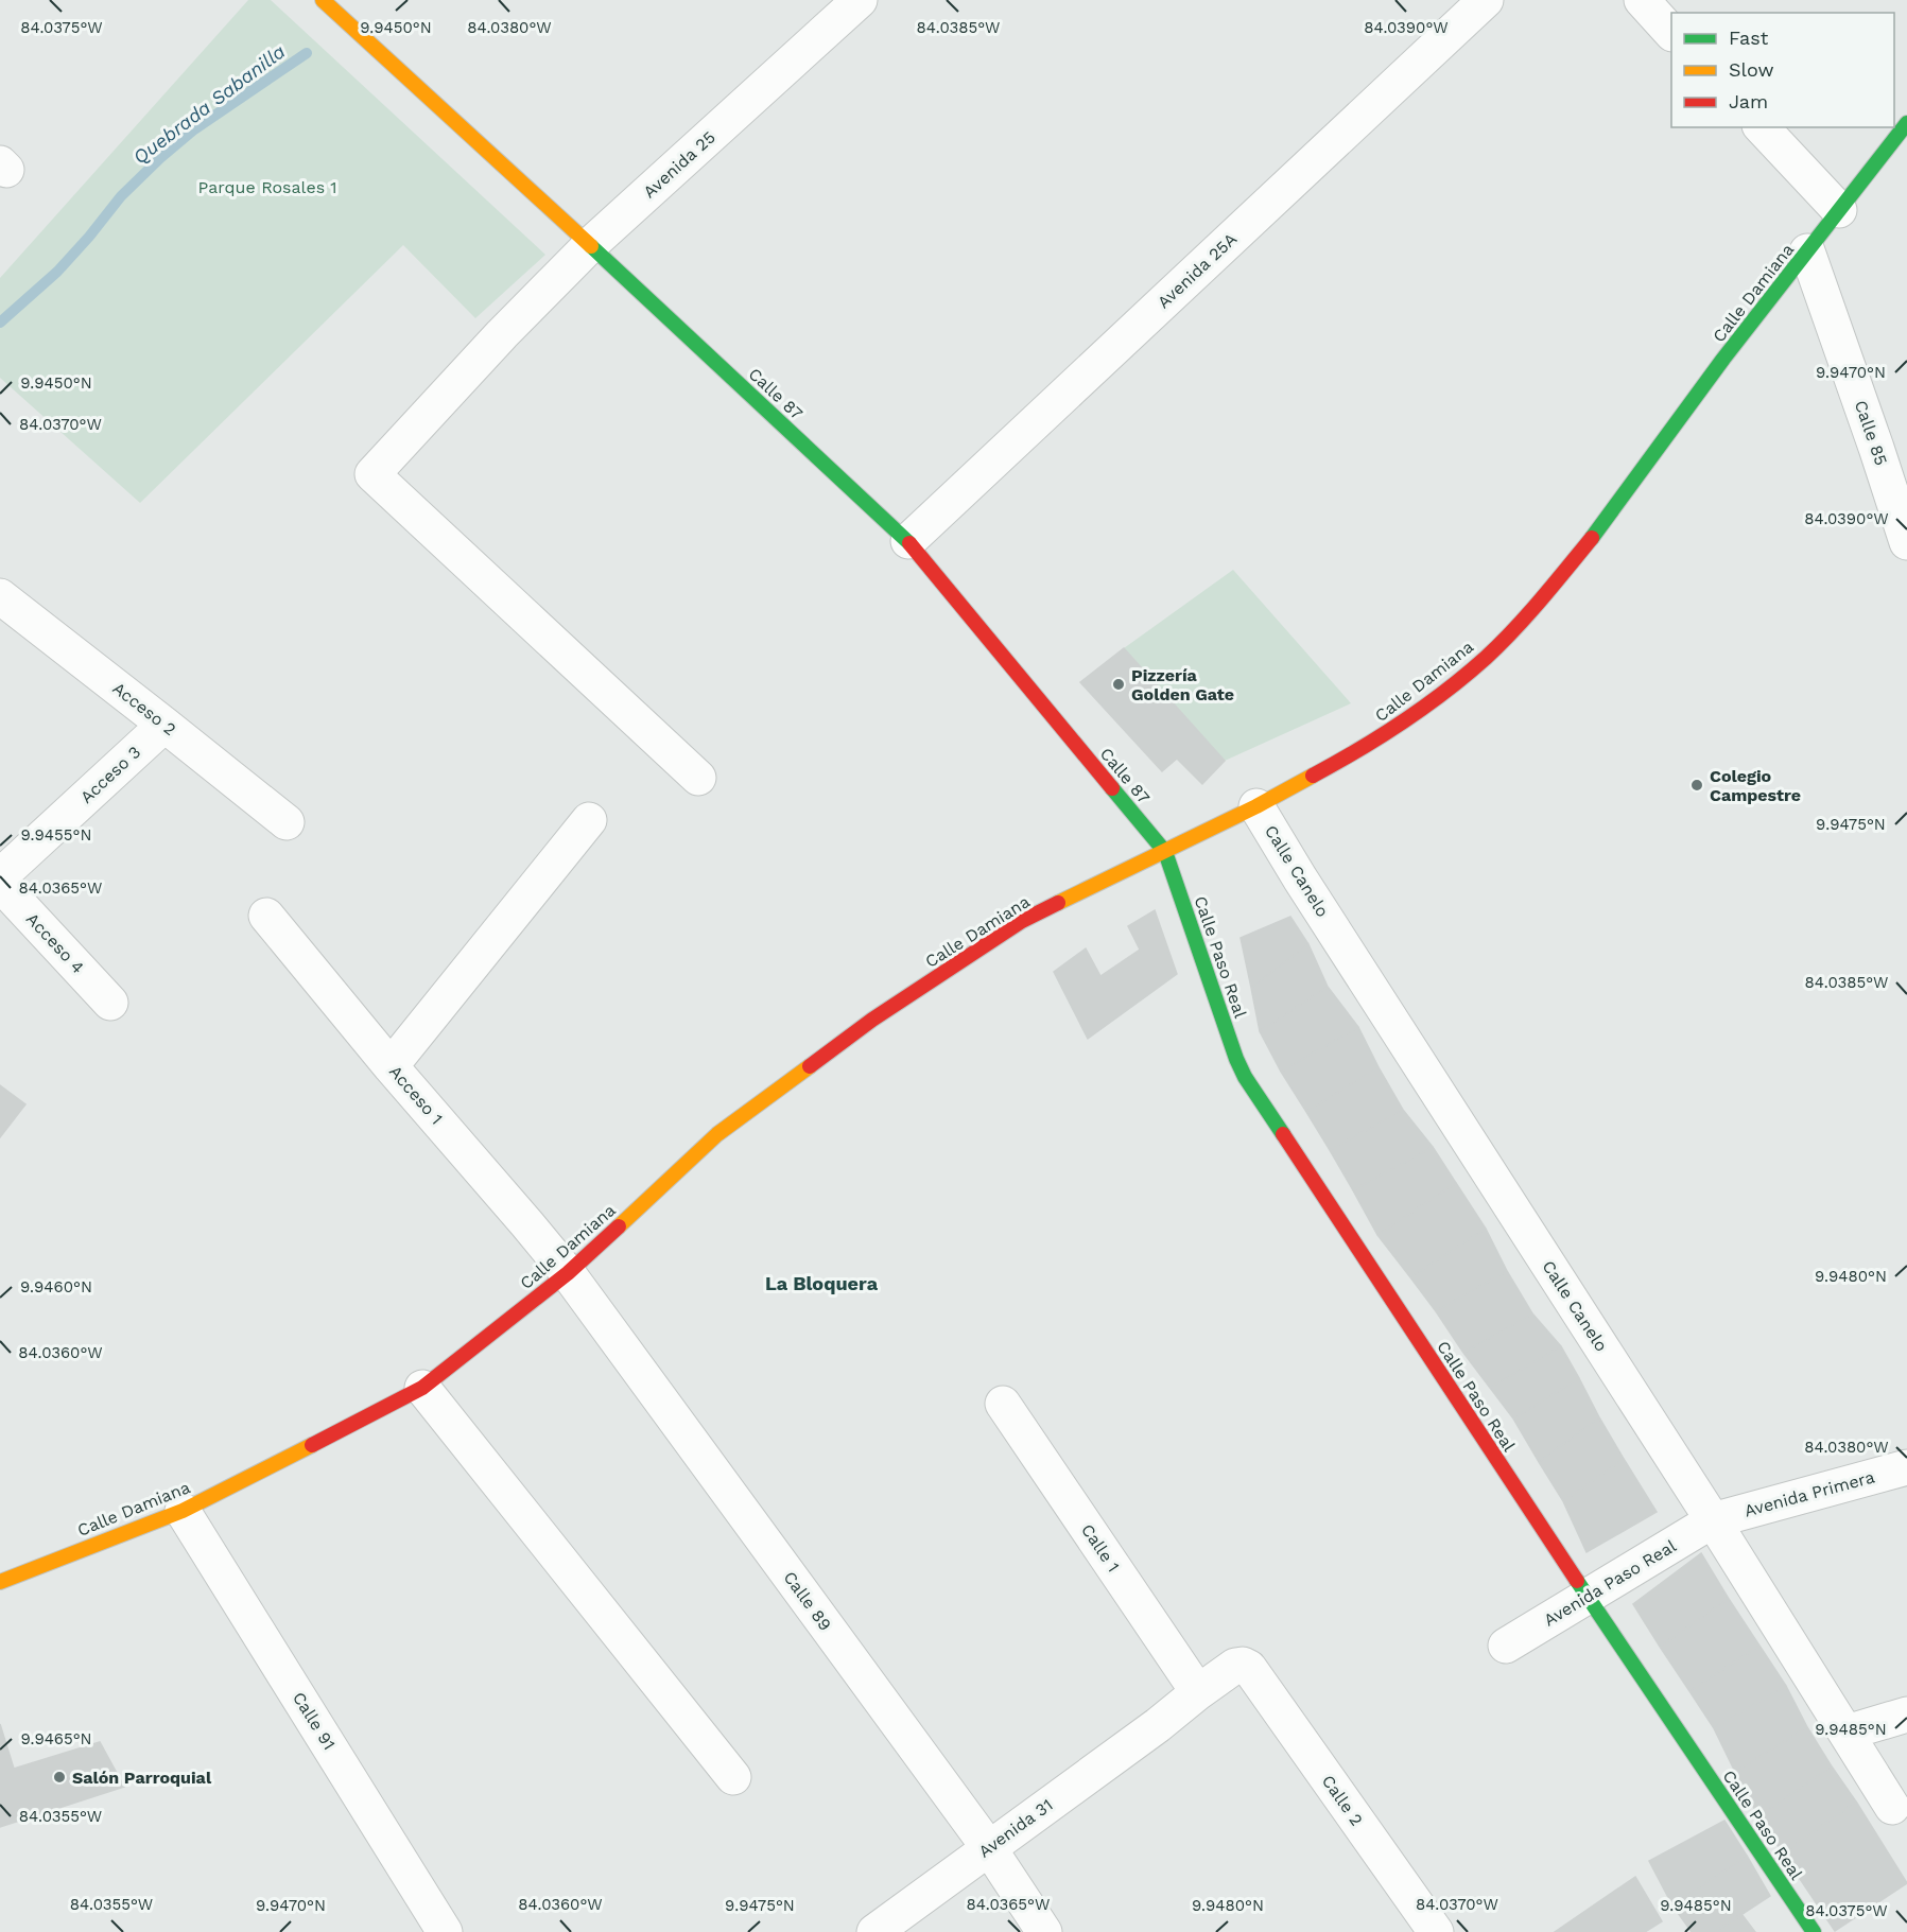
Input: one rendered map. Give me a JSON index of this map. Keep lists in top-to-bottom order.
{
  "streets": {
    "street": [
      "Avenida 25",
      "Avenida 25A",
      "Calle Damiana",
      "Calle 87",
      "Calle 85",
      "Acceso 2",
      "Acceso 3",
      "Calle Canelo",
      "Acceso 4",
      "Calle Paso Real",
      "Acceso 1",
      "Avenida Primera",
      "Calle 1",
      "Avenida Paso Real",
      "Calle 89",
      "Calle 91",
      "Calle 2",
      "Avenida 31"
    ]
  },
  "crossings": [
    ["Avenida 25", "Calle 87"],
    ["Avenida 25A", "Calle 87"],
    ["Calle Damiana", "Calle 87"],
    ["Calle Damiana", "Calle 85"],
    ["Calle Damiana", "Calle Canelo"],
    ["Calle Damiana", "Calle Paso Real"],
    ["Calle Damiana", "Acceso 1"],
    ["Calle Damiana", "Calle 89"],
    ["Calle Damiana", "Calle 91"],
    ["Calle 87", "Calle Paso Real"],
    ["Acceso 2", "Acceso 3"],
    ["Calle Canelo", "Avenida Primera"],
    ["Calle Canelo", "Avenida Paso Real"],
    ["Calle Paso Real", "Avenida Paso Real"],
    ["Acceso 1", "Calle 89"],
    ["Avenida Primera", "Avenida Paso Real"],
    ["Calle 1", "Avenida 31"],
    ["Calle 89", "Avenida 31"],
    ["Calle 2", "Avenida 31"]
  ],
  "districts": ["La Bloquera"],
  "water": ["Quebrada Sabanilla"],
  "parks": ["Parque Rosales 1"],
  "places": ["Pizzería Golden Gate", "Colegio Campestre", "Salón Parroquial"],
  "legend": ["Fast", "Slow", "Jam"],
  "coordinates": [
    "9.9450°N",
    "84.0375°W",
    "84.0380°W",
    "84.0385°W",
    "84.0390°W",
    "9.9470°N",
    "84.0370°W",
    "9.9475°N",
    "9.9455°N",
    "84.0365°W",
    "9.9480°N",
    "9.9460°N",
    "84.0360°W",
    "9.9485°N",
    "9.9465°N",
    "84.0355°W"
  ]
}
